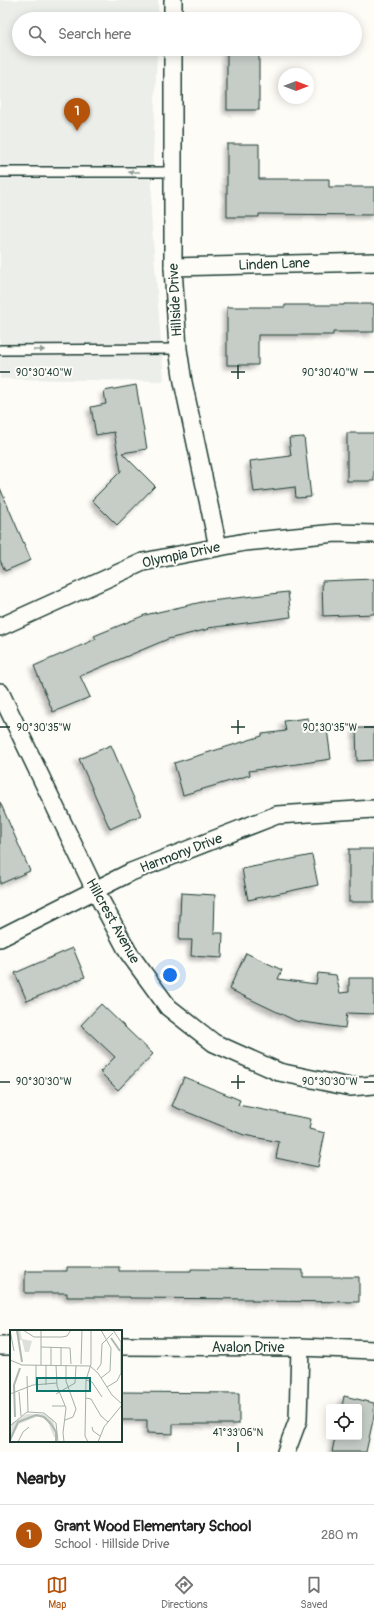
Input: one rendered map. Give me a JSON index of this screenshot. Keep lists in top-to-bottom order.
{
  "streets": {
    "street": [
      "Linden Lane",
      "Hillside Drive",
      "Olympia Drive",
      "Harmony Drive",
      "Hillcrest Avenue",
      "Avalon Drive"
    ]
  },
  "crossings": [
    ["Linden Lane", "Hillside Drive"],
    ["Hillside Drive", "Olympia Drive"],
    ["Harmony Drive", "Hillcrest Avenue"]
  ],
  "north": "right",
  "page": {
    "search": "Search here",
    "pins": "1",
    "heading": "Nearby",
    "list": [
      {
        "mark": "1",
        "name": "Grant Wood Elementary School",
        "note": "School · Hillside Drive",
        "value": "280 m"
      }
    ],
    "nav": ["Map", "Directions", "Saved"]
  },
  "coordinates": [
    "90°30'40\"W",
    "90°30'35\"W",
    "90°30'30\"W",
    "41°33'06\"N"
  ]
}
